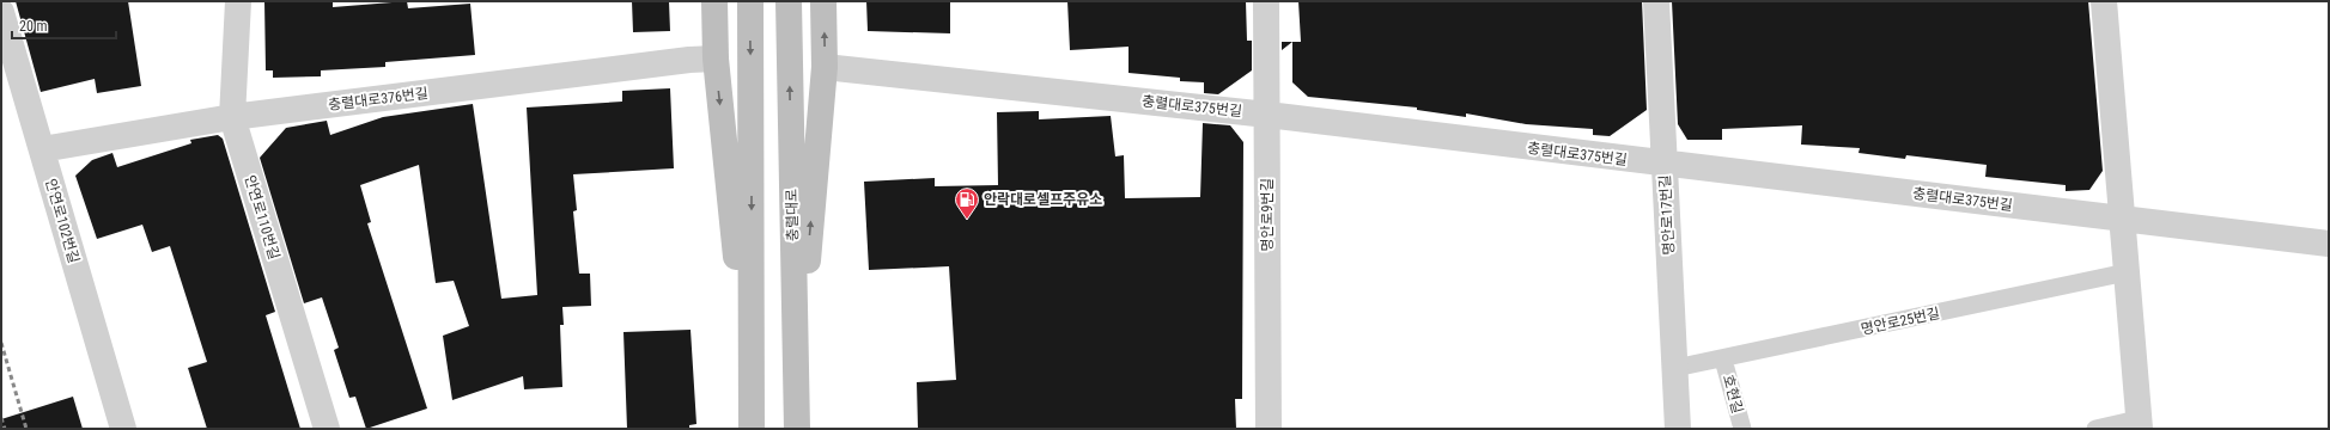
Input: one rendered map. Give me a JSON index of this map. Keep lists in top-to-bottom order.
{
  "streets": {
    "main road": ["충렬대로"],
    "street": [
      "충렬대로376번길",
      "충렬대로375번길",
      "명안로9번길",
      "명안로17번길",
      "안연로110번길",
      "안연로102번길"
    ],
    "lane": ["명안로25번길", "호현길"]
  },
  "crossings": [
    ["충렬대로376번길", "안연로110번길"],
    ["충렬대로376번길", "안연로102번길"],
    ["충렬대로375번길", "명안로9번길"],
    ["충렬대로375번길", "명안로17번길"],
    ["명안로17번길", "명안로25번길"],
    ["명안로25번길", "호현길"]
  ],
  "places": {
    "fuel station": ["안락대로셀프주유소"]
  },
  "scale_bar": "20 m"
}
